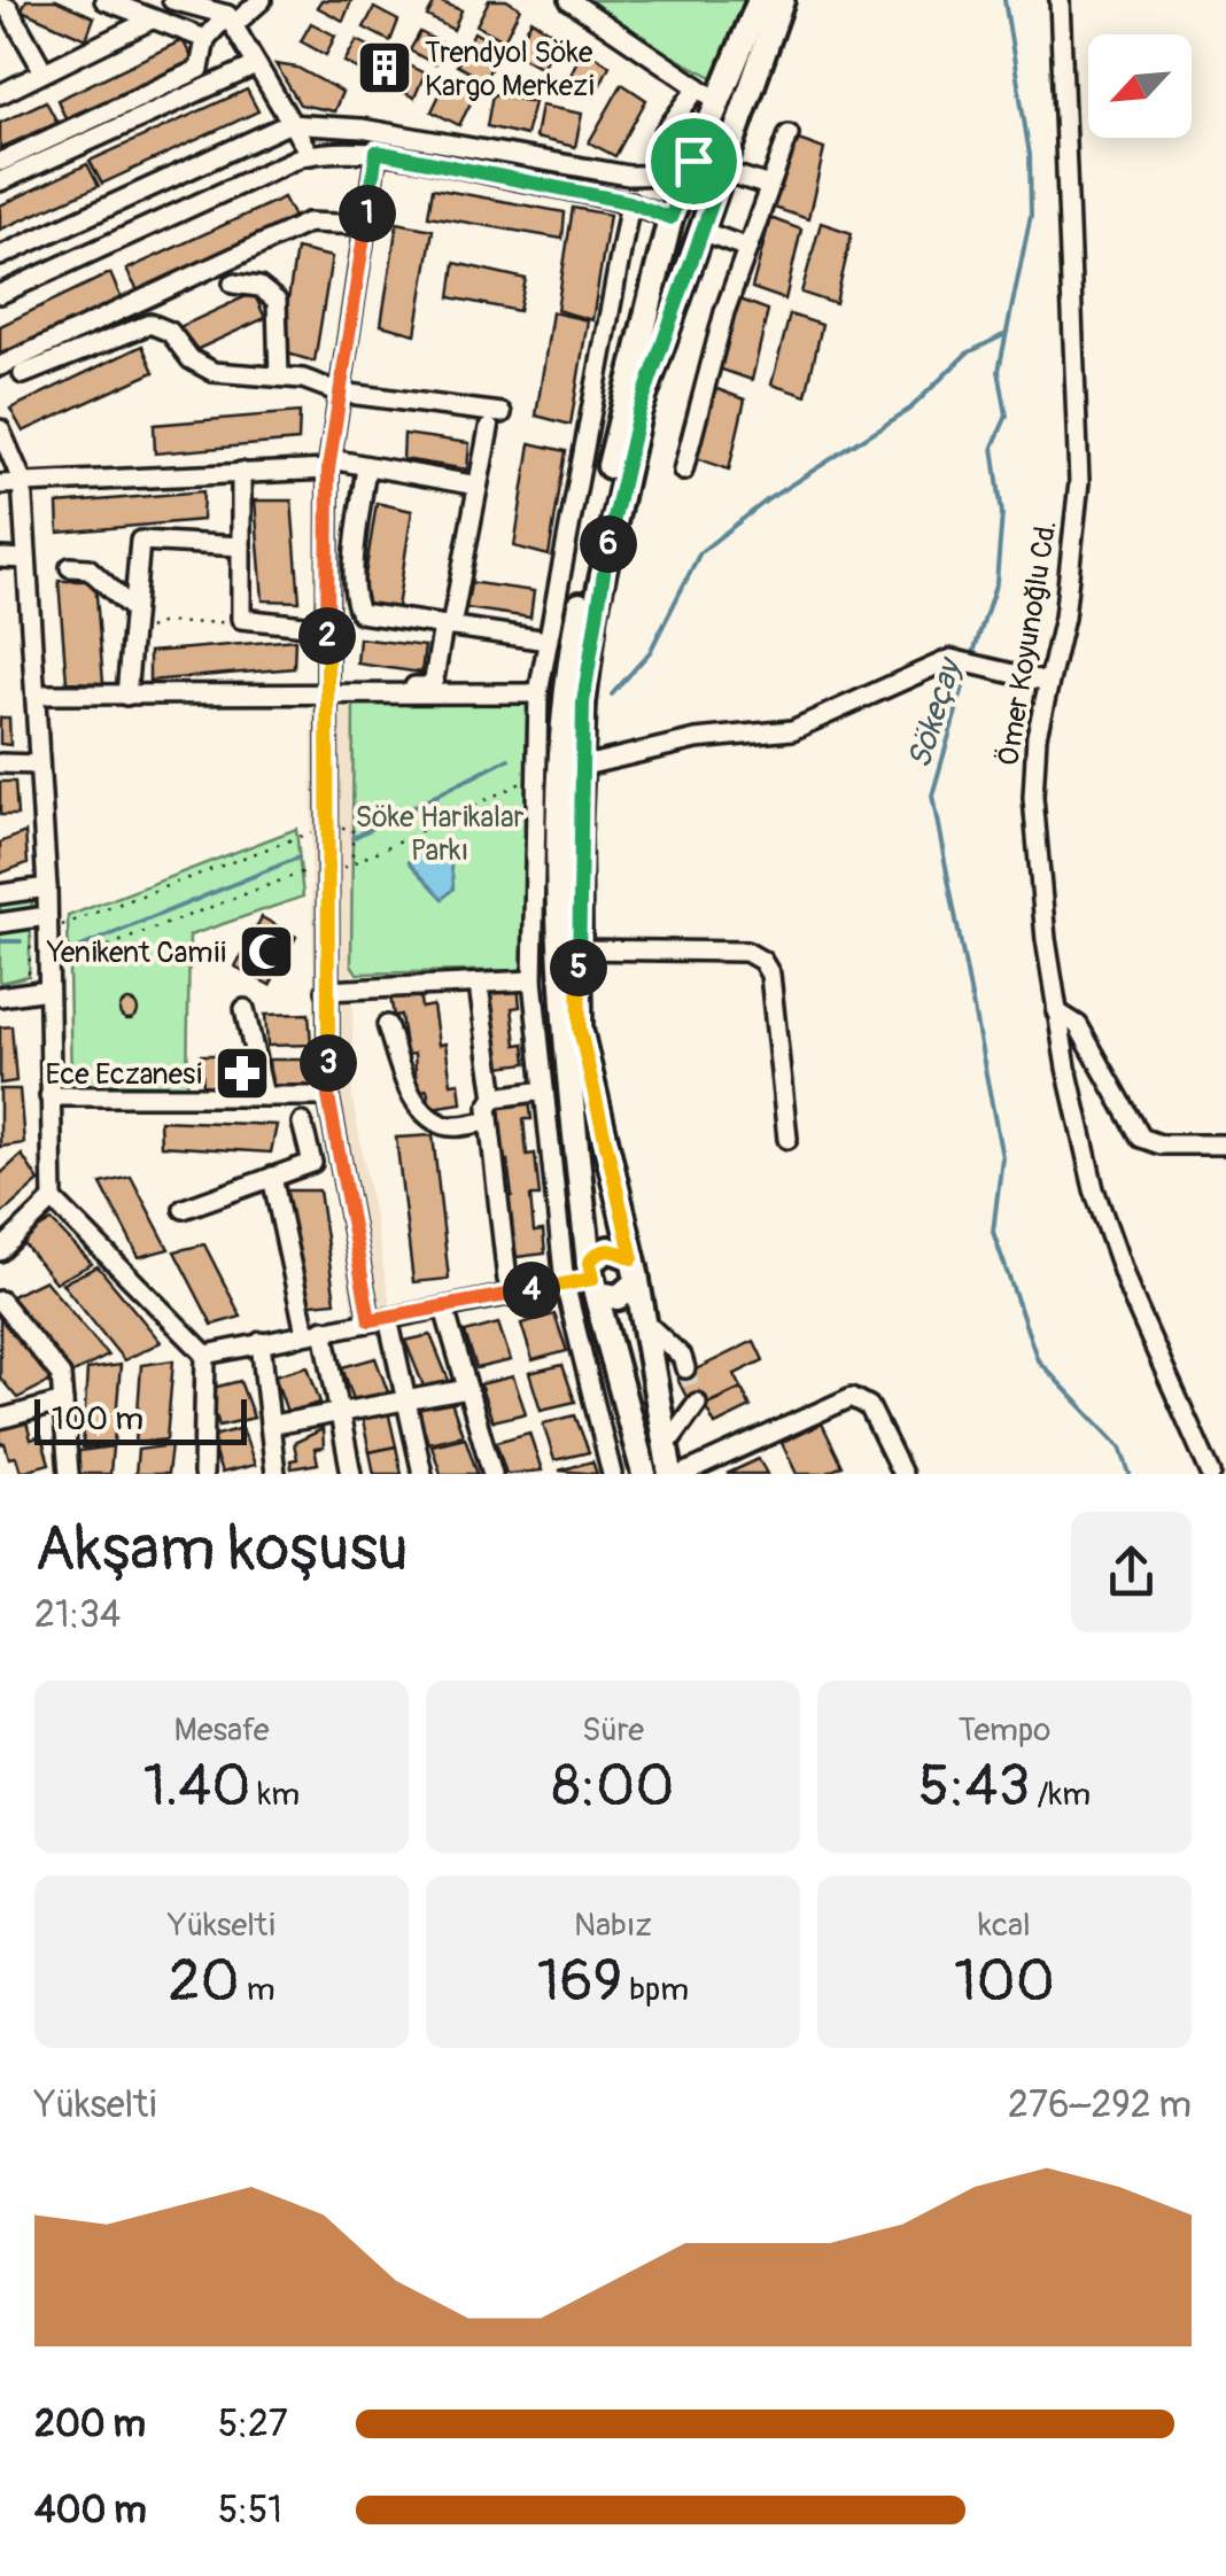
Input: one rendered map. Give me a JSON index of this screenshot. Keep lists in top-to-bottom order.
{
  "streets": {
    "street": ["Ömer Koyunoğlu Cd."]
  },
  "water": ["Sökeçay"],
  "parks": ["Söke Harikalar Parkı"],
  "places": {
    "building": ["Trendyol Söke Kargo Merkezi"],
    "mosque": ["Yenikent Camii"],
    "pharmacy": ["Ece Eczanesi"]
  },
  "scale_bar": "100 m",
  "north": "bottom left",
  "page": {
    "pins": [
      "1",
      "6",
      "2",
      "5",
      "3",
      "4"
    ],
    "scale": "100 m",
    "heading": ["Akşam koşusu", "21:34"],
    "stats": [
      ["Mesafe", "1.40 km"],
      ["Süre", "8:00"],
      ["Tempo", "5:43 /km"],
      ["Yükselti", "20 m"],
      ["Nabız", "169 bpm"],
      ["kcal", "100"]
    ],
    "chart": ["Yükselti", "276–292 m"],
    "list": [
      {
        "name": "200 m",
        "note": "5:27"
      },
      {
        "name": "400 m",
        "note": "5:51"
      }
    ]
  }
}
